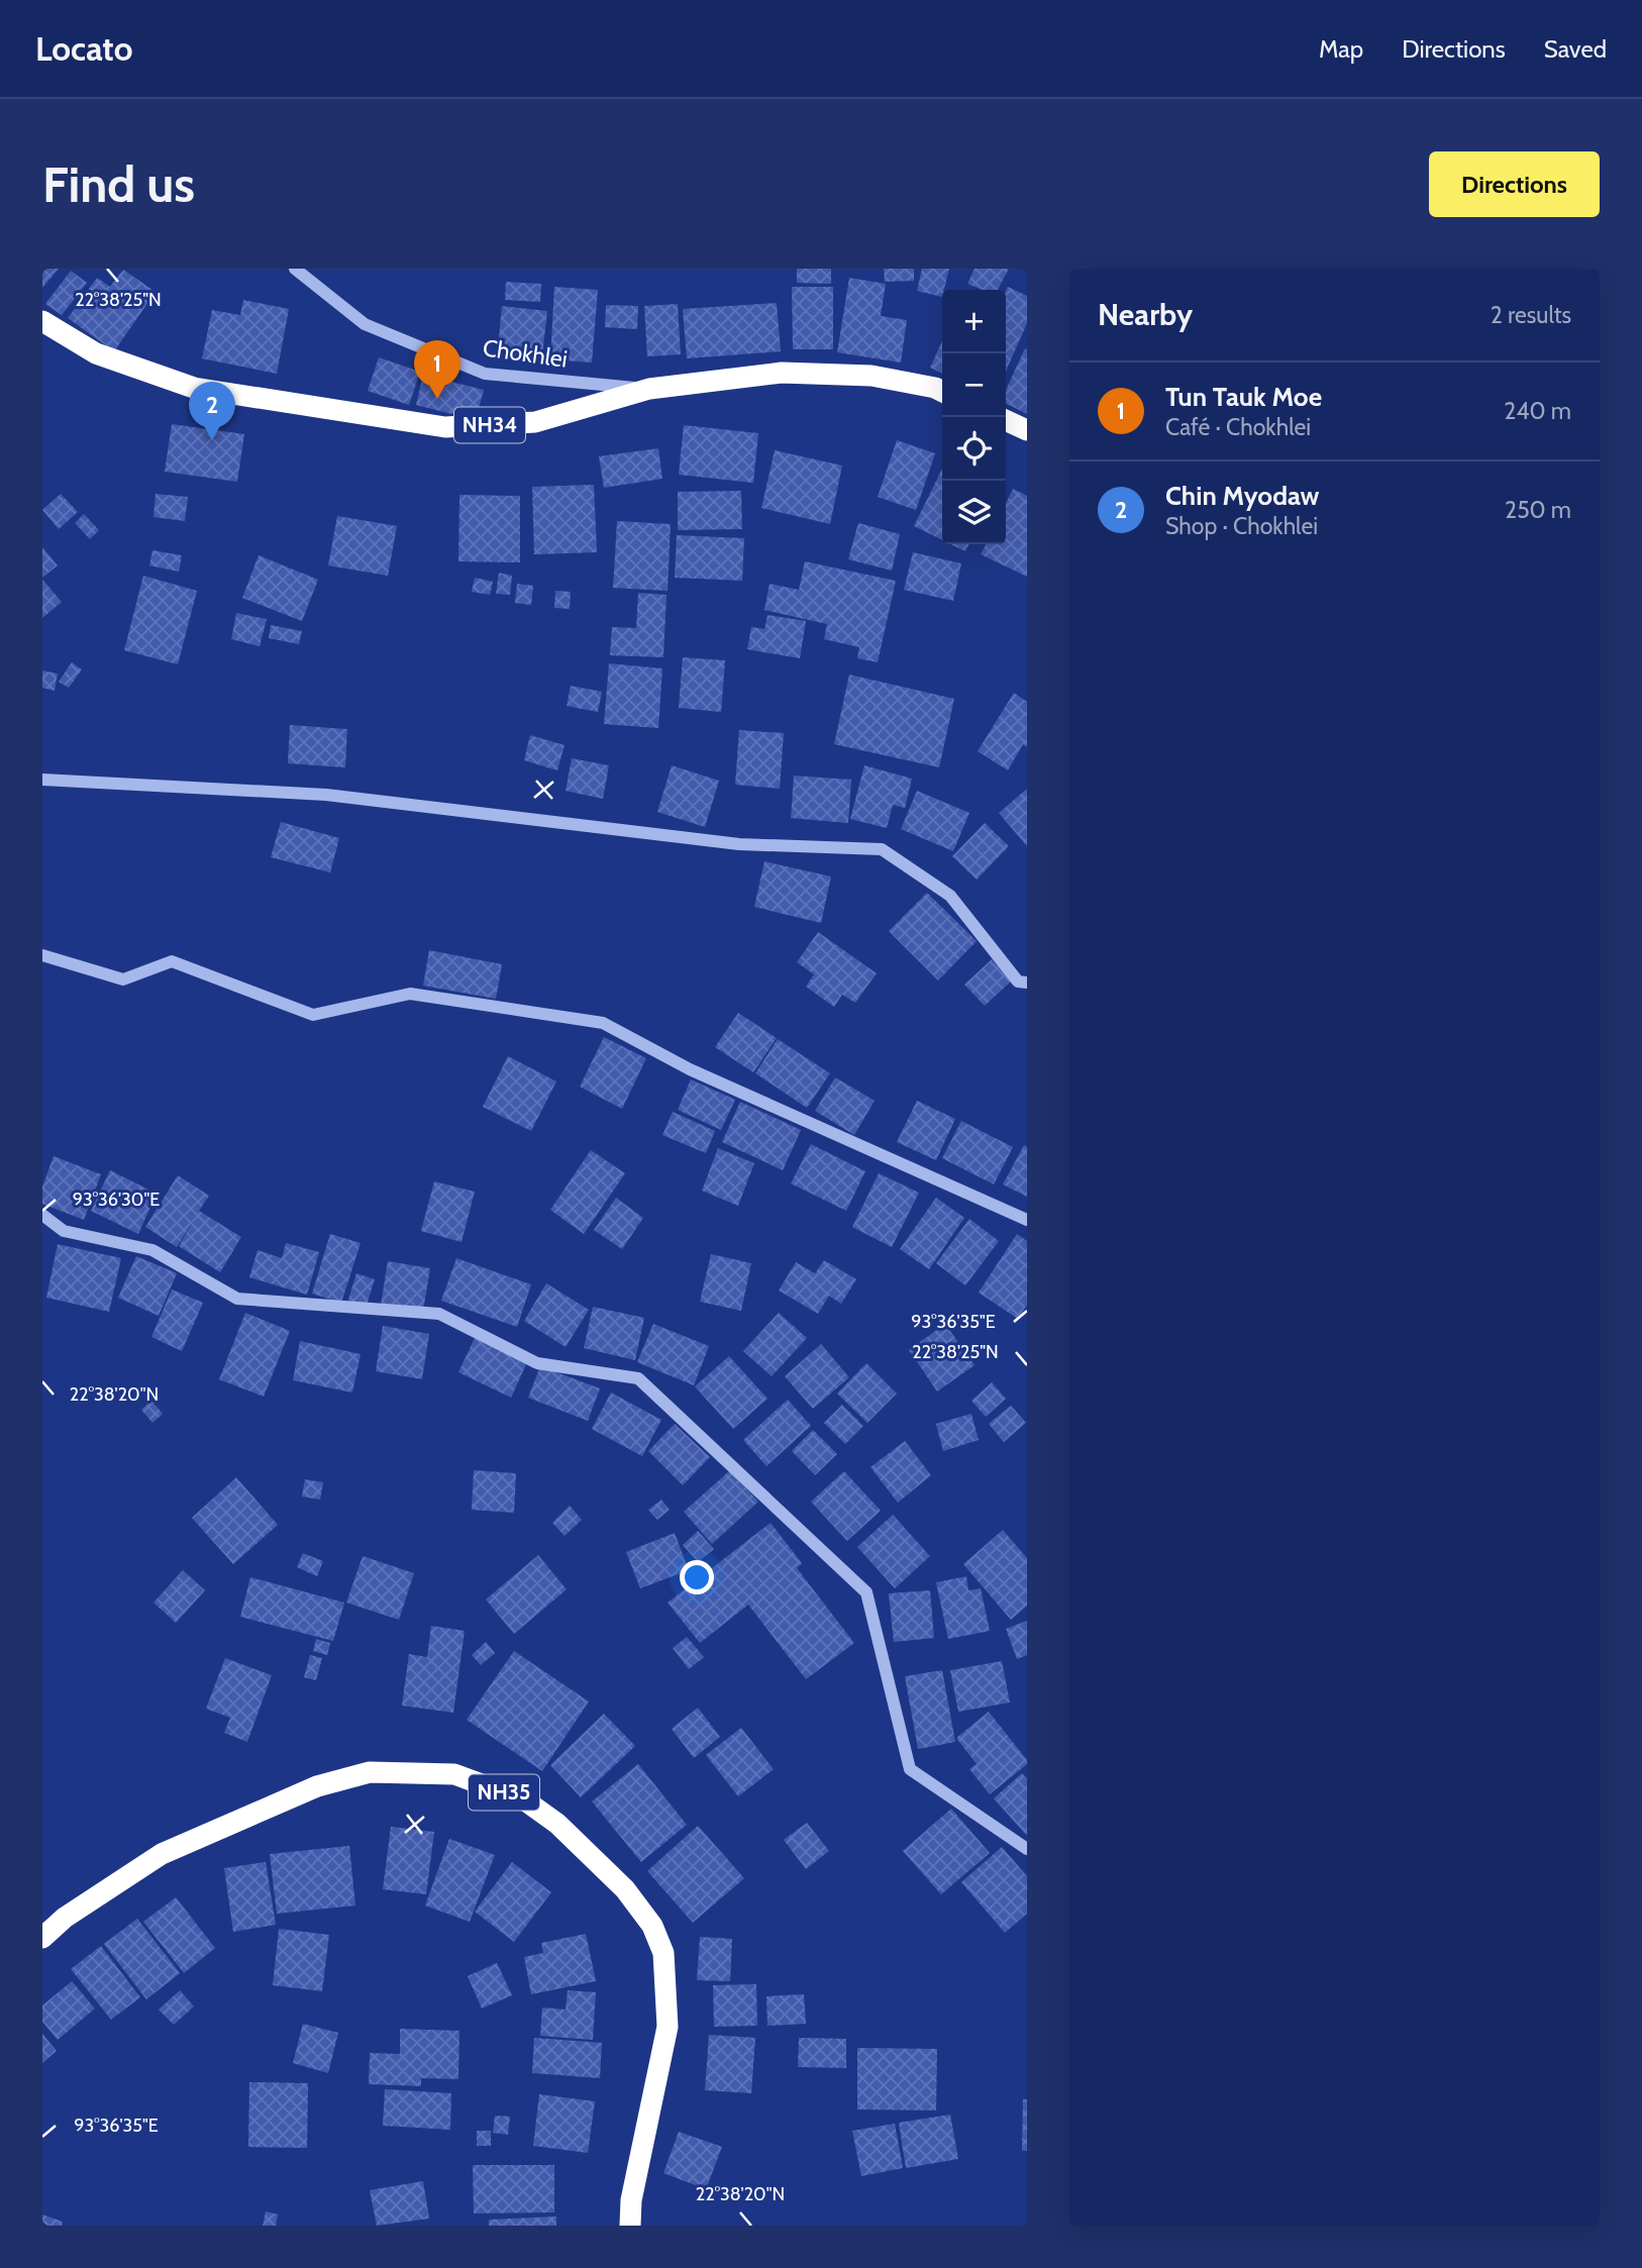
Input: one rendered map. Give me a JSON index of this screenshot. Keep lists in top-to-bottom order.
{
  "streets": {
    "highway": ["NH34", "NH35"],
    "street": ["Chokhlei"]
  },
  "crossings": [
    ["Chokhlei", "NH34"]
  ],
  "page": {
    "header": "Locato",
    "nav": ["Map", "Directions", "Saved"],
    "buttons": "Directions",
    "title": "Find us",
    "heading": ["Nearby", "2 results"],
    "map_buttons": ["+", "−"],
    "pins": ["1", "2"],
    "list": [
      {
        "mark": "1",
        "name": "Tun Tauk Moe",
        "note": "Café · Chokhlei",
        "value": "240 m"
      },
      {
        "mark": "2",
        "name": "Chin Myodaw",
        "note": "Shop · Chokhlei",
        "value": "250 m"
      }
    ]
  },
  "coordinates": [
    "22°38'25\"N",
    "93°36'30\"E",
    "93°36'35\"E",
    "22°38'20\"N"
  ]
}
